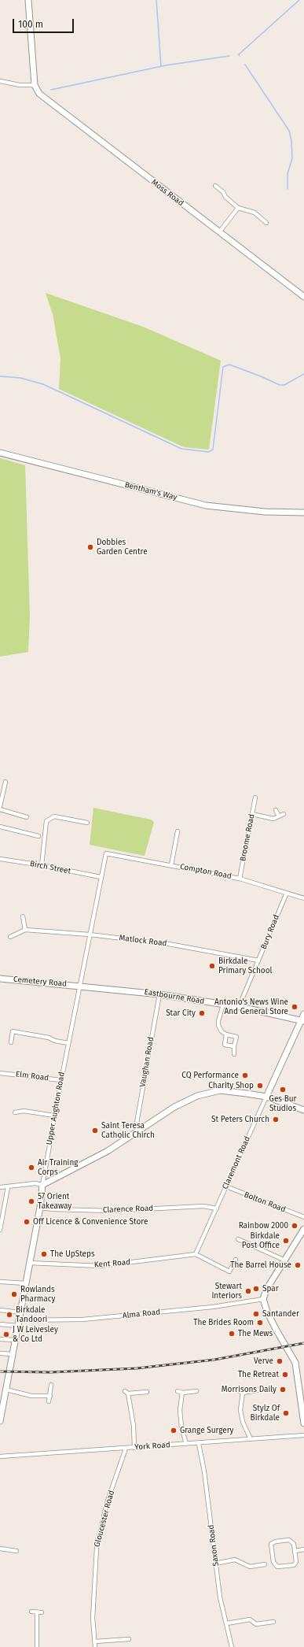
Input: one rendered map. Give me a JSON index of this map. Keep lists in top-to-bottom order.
{
  "streets": {
    "main road": [
      "Moss Road",
      "Bentham's Way",
      "Cemetery Road",
      "Eastbourne Road",
      "Upper Aughton Road",
      "Claremont Road"
    ],
    "street": [
      "Broome Road",
      "Birch Street",
      "Compton Road",
      "Bury Road",
      "Matlock Road",
      "Vaughan Road",
      "Elm Road",
      "Bolton Road",
      "Clarence Road",
      "Kent Road",
      "Alma Road",
      "York Road",
      "Gloucester Road",
      "Saxon Road"
    ]
  },
  "crossings": [
    ["Broome Road", "Compton Road"],
    ["Birch Street", "Upper Aughton Road"],
    ["Compton Road", "Bury Road"],
    ["Compton Road", "Upper Aughton Road"],
    ["Bury Road", "Matlock Road"],
    ["Bury Road", "Eastbourne Road"],
    ["Matlock Road", "Upper Aughton Road"],
    ["Cemetery Road", "Eastbourne Road"],
    ["Cemetery Road", "Upper Aughton Road"],
    ["Eastbourne Road", "Vaughan Road"],
    ["Eastbourne Road", "Upper Aughton Road"],
    ["Eastbourne Road", "Claremont Road"],
    ["Elm Road", "Upper Aughton Road"],
    ["Upper Aughton Road", "Clarence Road"],
    ["Upper Aughton Road", "Kent Road"],
    ["Upper Aughton Road", "Alma Road"],
    ["Claremont Road", "Bolton Road"],
    ["Claremont Road", "Clarence Road"],
    ["Claremont Road", "Kent Road"],
    ["York Road", "Gloucester Road"],
    ["York Road", "Saxon Road"]
  ],
  "places": [
    "Dobbies Garden Centre",
    "Birkdale Primary School",
    "Antonio's News Wine And General Store",
    "Star City",
    "CQ Performance",
    "Charity Shop",
    "Ges Bur Studios",
    "St Peters Church",
    "Saint Teresa Catholic Chirch",
    "Air Training Corps",
    "57 Orient Takeaway",
    "Off Licence & Convenience Store",
    "Rainbow 2000",
    "Birkdale Post Office",
    "The UpSteps",
    "The Barrel House",
    "Spar",
    "Stewart Interiors",
    "Rowlands Pharmacy",
    "Santander",
    "Birkdale Tandoori",
    "The Brides Room",
    "The Mews",
    "J W Leivesley & Co Ltd",
    "Verve",
    "The Retreat",
    "Morrisons Daily",
    "Stylz Of Birkdale",
    "Grange Surgery"
  ],
  "scale_bar": "100 m"
}
